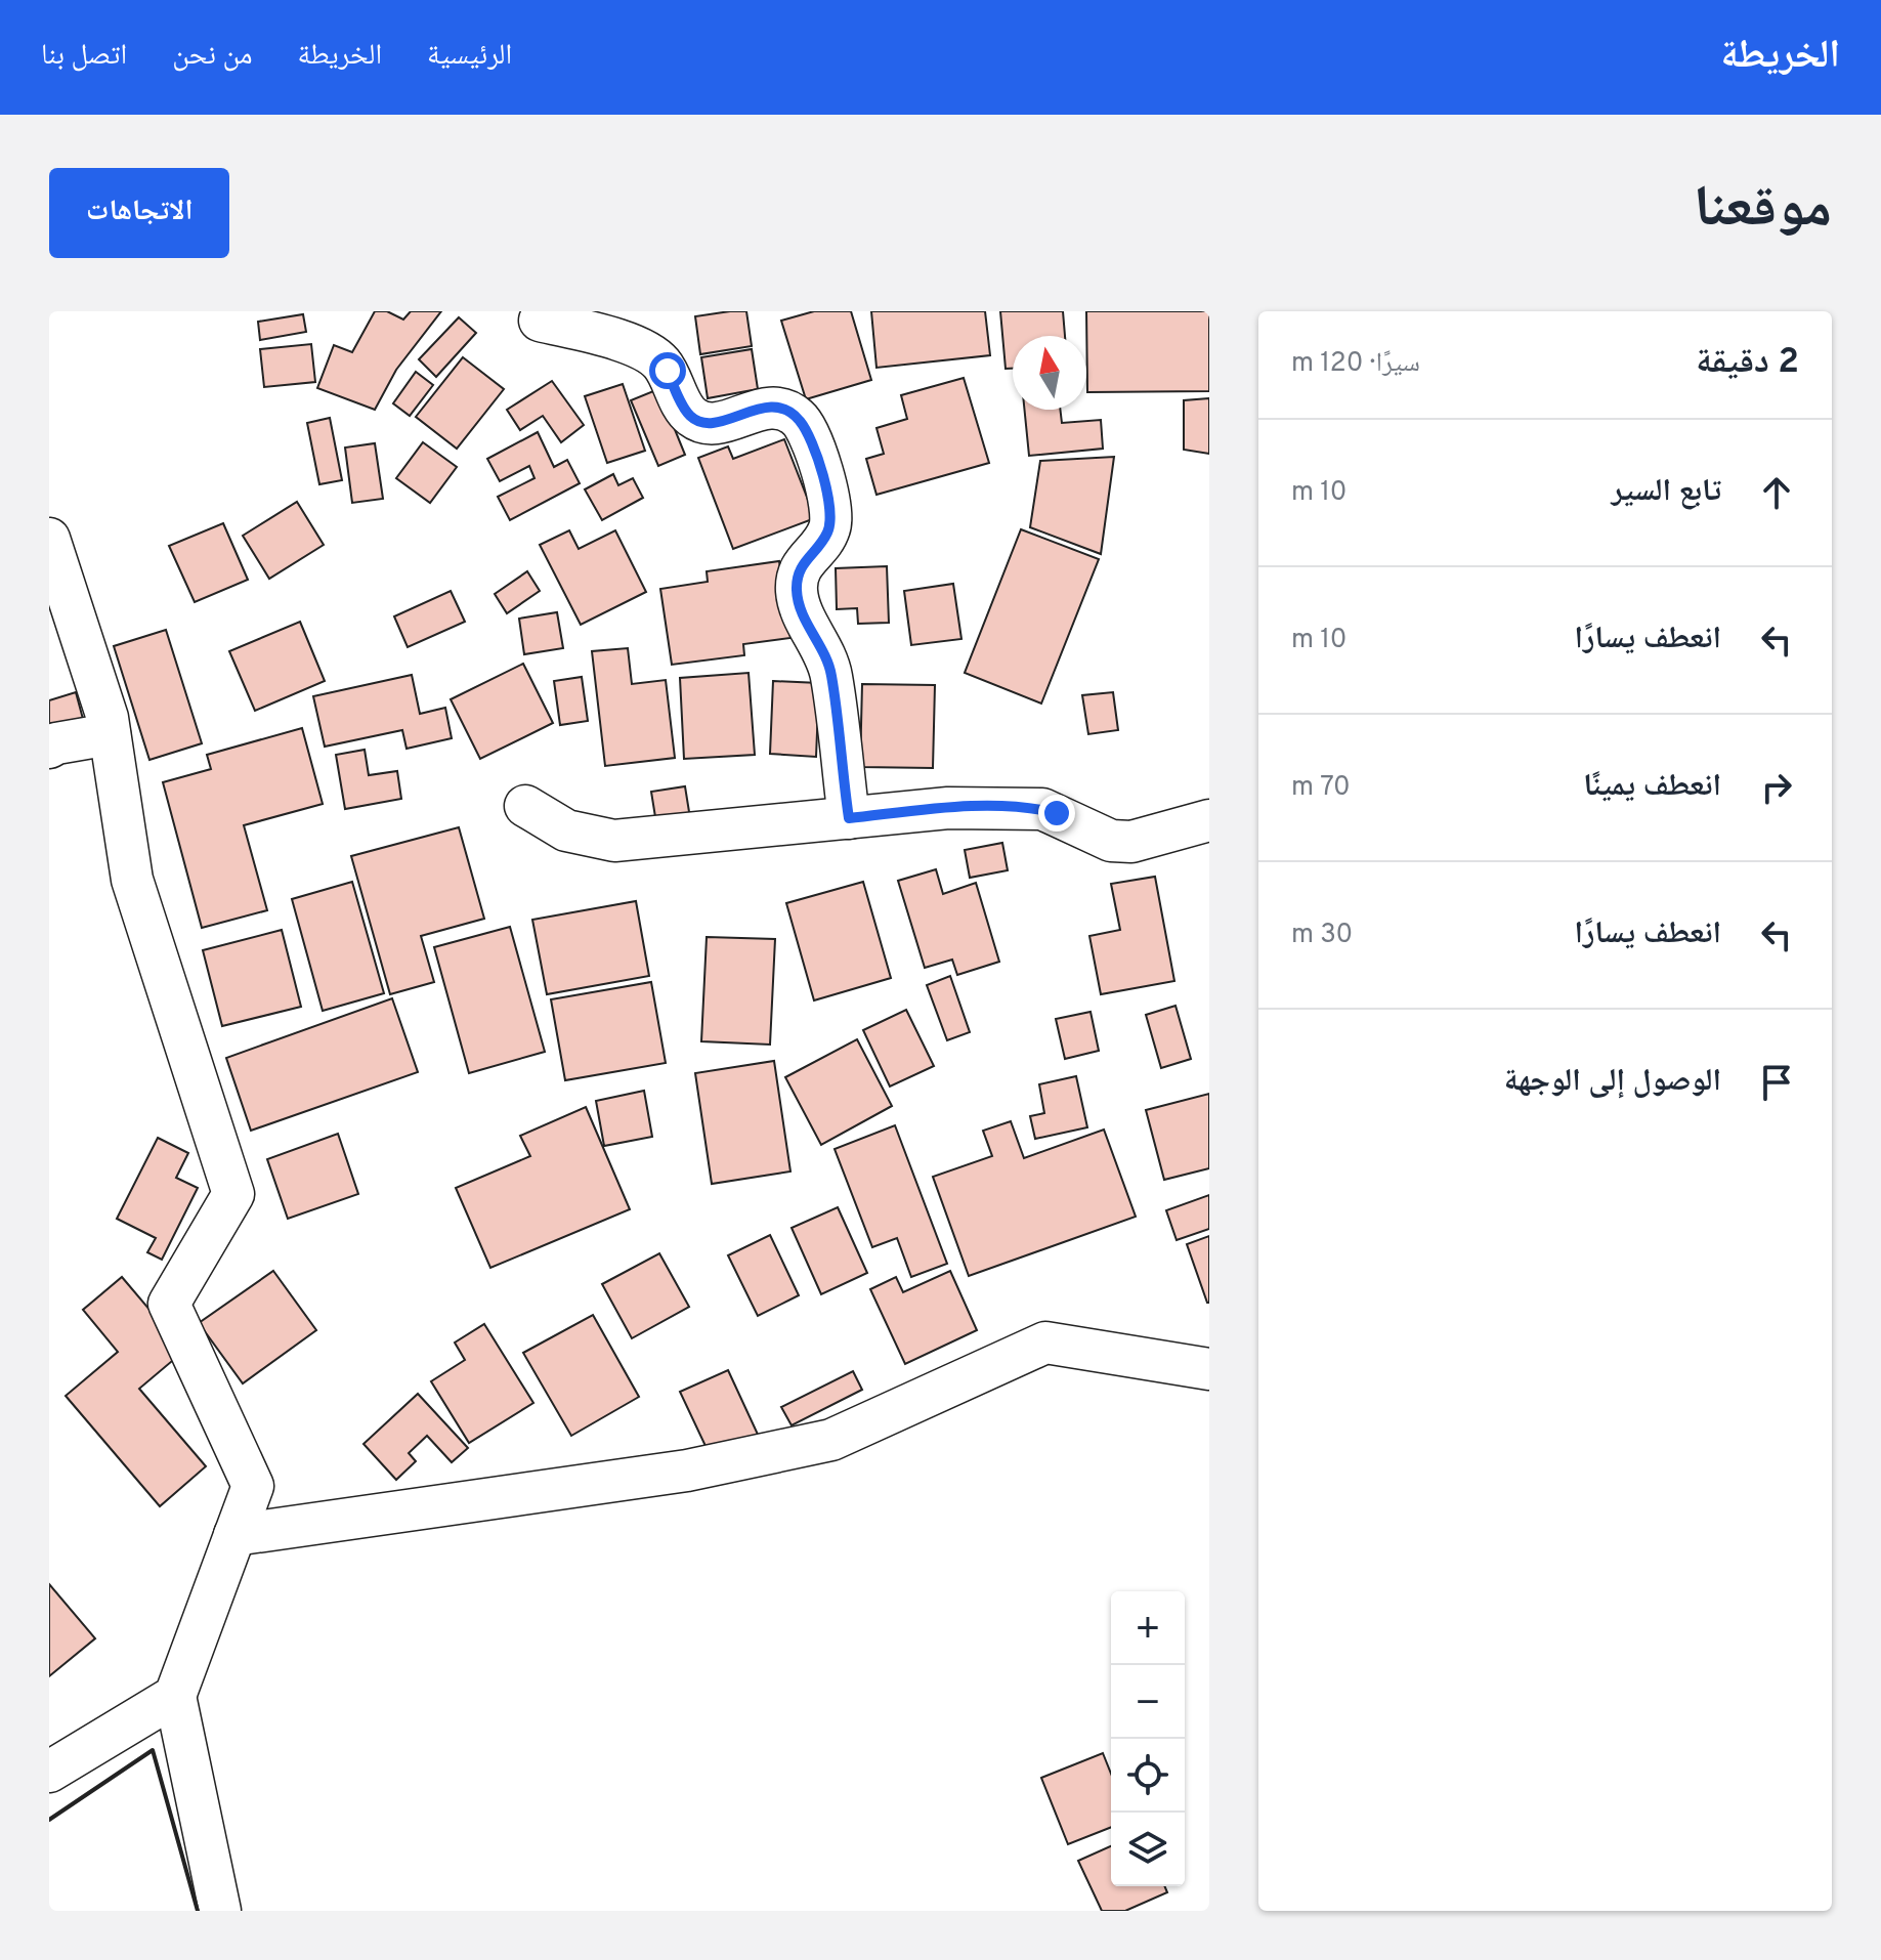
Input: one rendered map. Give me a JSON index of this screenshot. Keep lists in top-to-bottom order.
{
  "north": "top",
  "page": {
    "header": "الخريطة",
    "nav": [
      "الرئيسية",
      "الخريطة",
      "من نحن",
      "اتصل بنا"
    ],
    "title": "موقعنا",
    "buttons": "الاتجاهات",
    "heading": ["2 دقيقة", "سيرًا · 120 m"],
    "list": [
      ["تابع السير", "10 m"],
      ["انعطف يسارًا", "10 m"],
      ["انعطف يمينًا", "70 m"],
      ["انعطف يسارًا", "30 m"],
      "الوصول إلى الوجهة"
    ],
    "map_buttons": ["+", "−"]
  }
}
